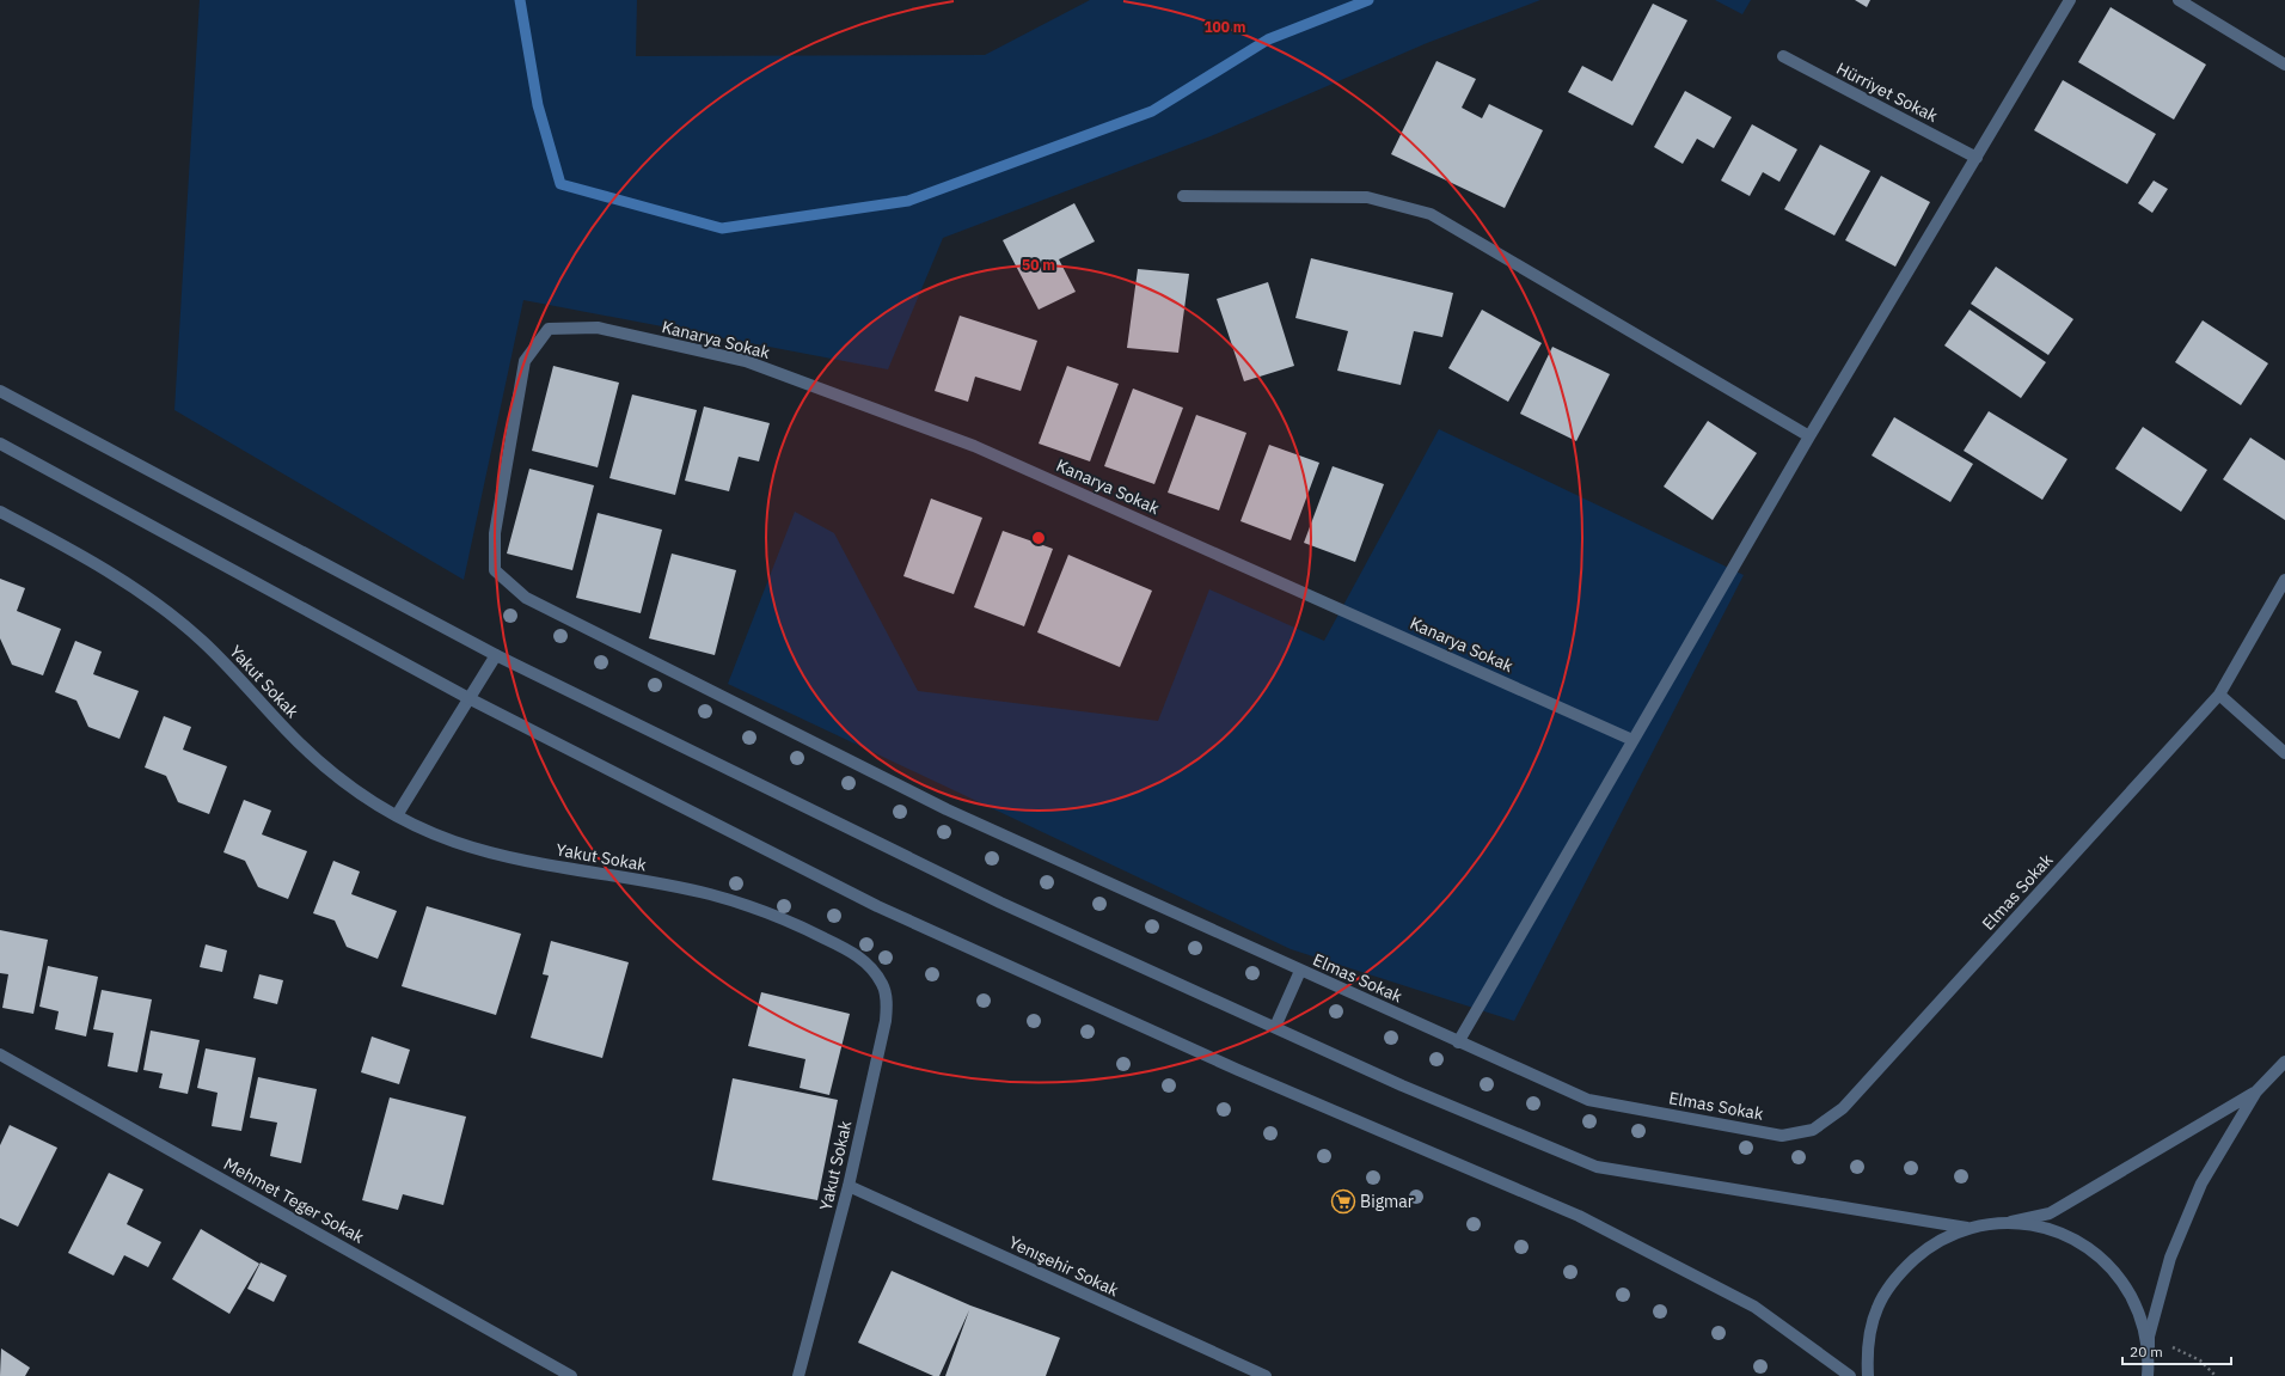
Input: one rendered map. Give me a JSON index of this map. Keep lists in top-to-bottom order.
{
  "streets": {
    "street": [
      "Hürriyet Sokak",
      "Kanarya Sokak",
      "Yakut Sokak",
      "Elmas Sokak",
      "Mehmet Teger Sokak",
      "Yenışehir Sokak"
    ]
  },
  "crossings": [
    ["Kanarya Sokak", "Elmas Sokak"],
    ["Yakut Sokak", "Yenışehir Sokak"]
  ],
  "places": {
    "supermarket": ["Bigmar"]
  },
  "scale_bar": "20 m",
  "rings": ["100 m", "50 m"]
}
